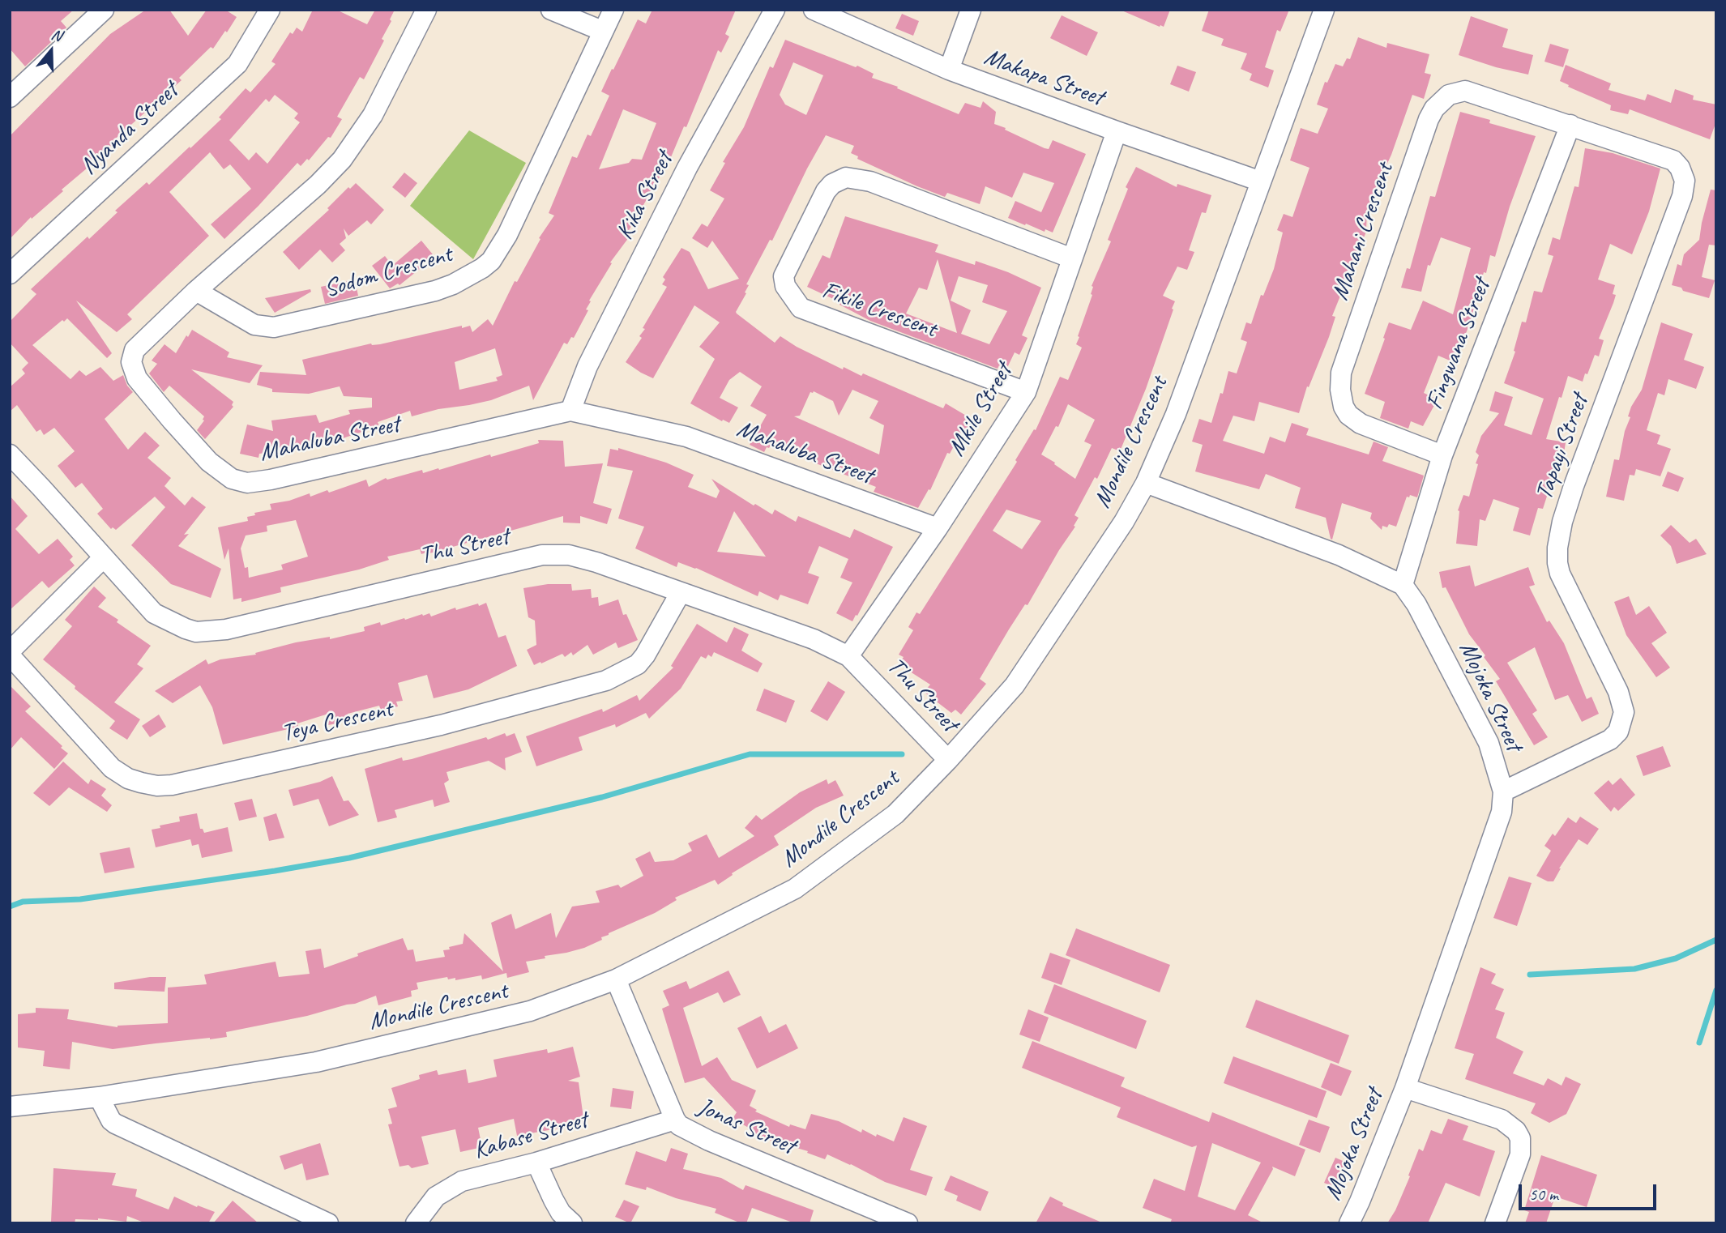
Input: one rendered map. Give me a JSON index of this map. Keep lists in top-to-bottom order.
{
  "streets": {
    "street": [
      "Makapa Street",
      "Nyanda Street",
      "Kika Street",
      "Mahani Crescent",
      "Sodom Crescent",
      "Fikile Crescent",
      "Fingwana Street",
      "Mkile Street",
      "Mahaluba Street",
      "Mondile Crescent",
      "Tapayi Street",
      "Thu Street",
      "Mojoka Street",
      "Teya Crescent",
      "Jonas Street",
      "Kabase Street"
    ]
  },
  "crossings": [
    ["Makapa Street", "Mkile Street"],
    ["Makapa Street", "Mondile Crescent"],
    ["Kika Street", "Mahaluba Street"],
    ["Mahani Crescent", "Fingwana Street"],
    ["Mahani Crescent", "Tapayi Street"],
    ["Sodom Crescent", "Mahaluba Street"],
    ["Fikile Crescent", "Mkile Street"],
    ["Fingwana Street", "Tapayi Street"],
    ["Fingwana Street", "Mojoka Street"],
    ["Mkile Street", "Mahaluba Street"],
    ["Mkile Street", "Thu Street"],
    ["Mondile Crescent", "Thu Street"],
    ["Mondile Crescent", "Jonas Street"],
    ["Tapayi Street", "Mojoka Street"],
    ["Thu Street", "Teya Crescent"],
    ["Jonas Street", "Kabase Street"]
  ],
  "scale_bar": "50 m",
  "north": "top"
}
